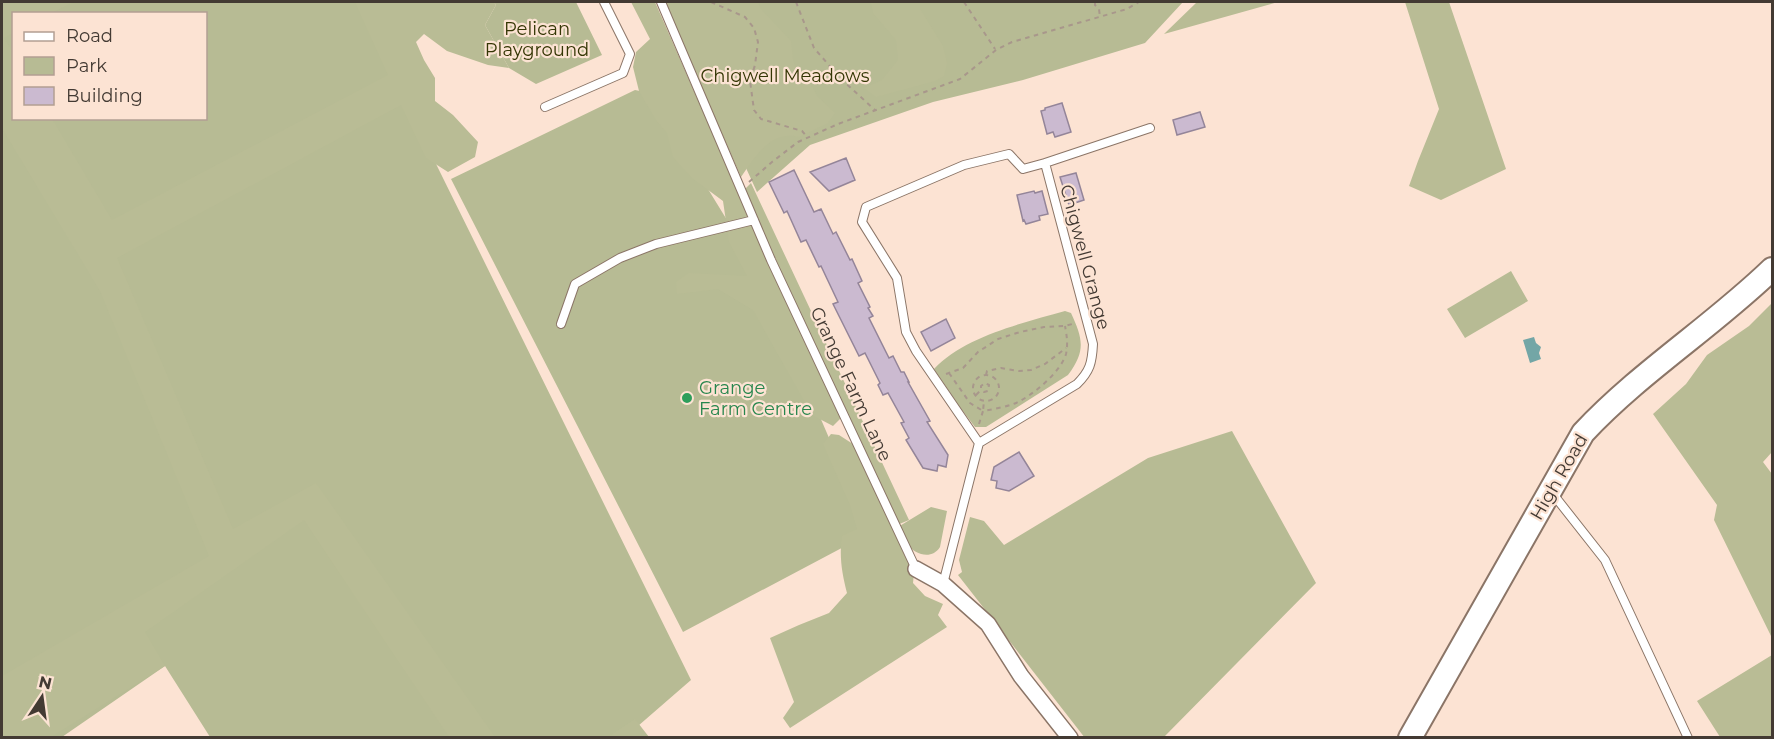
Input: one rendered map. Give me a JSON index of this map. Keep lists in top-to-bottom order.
{
  "streets": {
    "main road": ["High Road"],
    "street": ["Grange Farm Lane"],
    "lane": ["Chigwell Grange"]
  },
  "parks": ["Pelican Playground", "Chigwell Meadows"],
  "places": ["Grange Farm Centre"],
  "legend": ["Road", "Park", "Building"],
  "north": "top"
}
